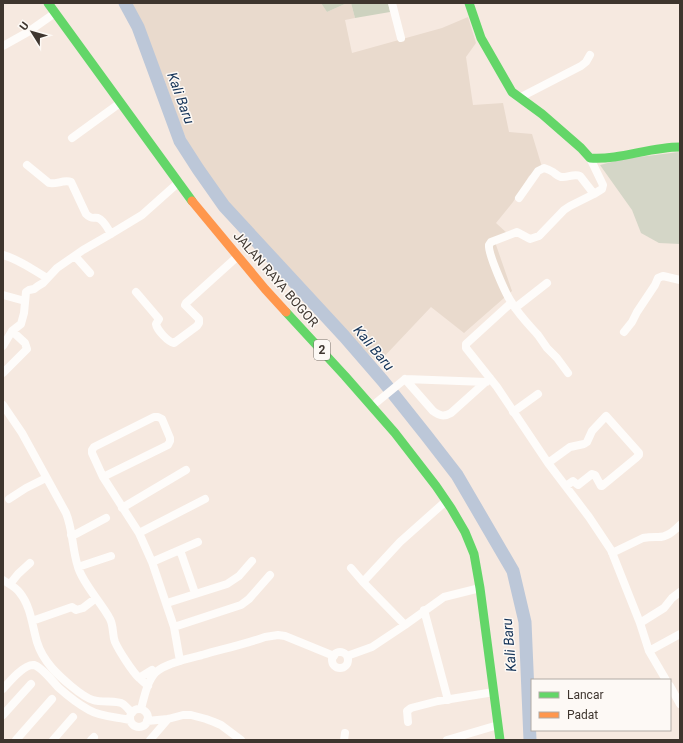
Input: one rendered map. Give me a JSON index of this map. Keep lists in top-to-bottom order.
{
  "streets": {
    "main road": ["JALAN RAYA BOGOR", "2"]
  },
  "water": ["Kali Baru"],
  "legend": ["Lancar", "Padat"],
  "north": "top left"
}
